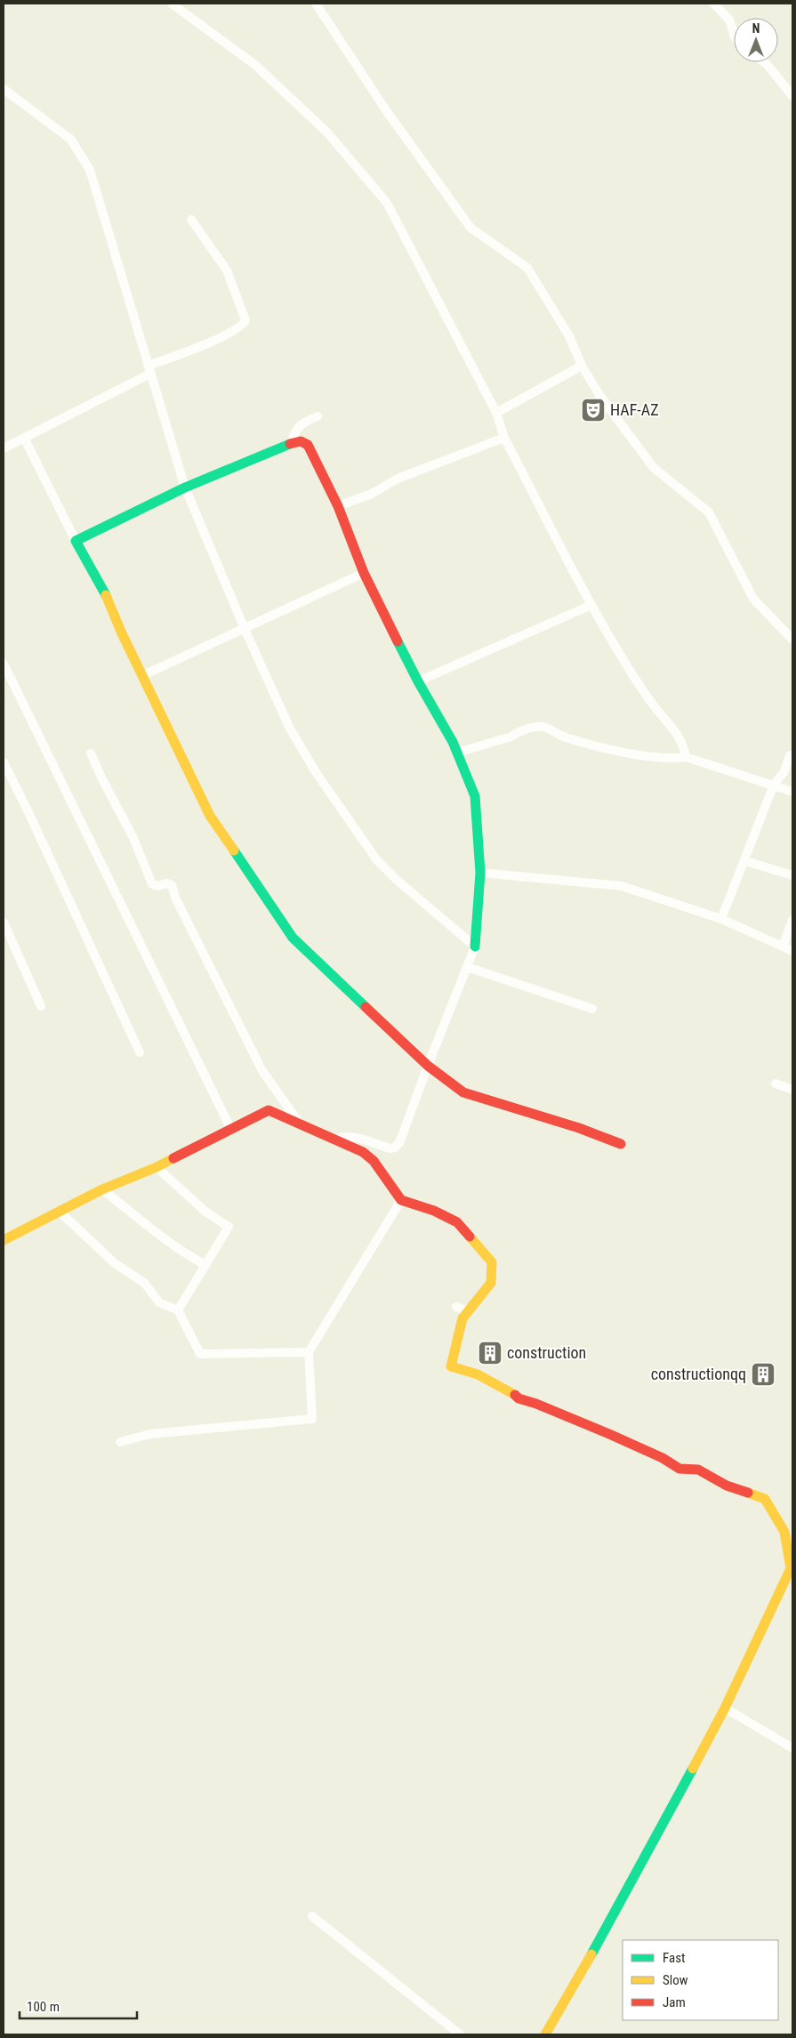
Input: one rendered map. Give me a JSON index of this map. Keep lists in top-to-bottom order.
{
  "places": {
    "theatre": ["HAF-AZ"],
    "building": ["construction", "constructionqq"]
  },
  "legend": ["Fast", "Slow", "Jam"],
  "scale_bar": "100 m",
  "north": "top"
}
